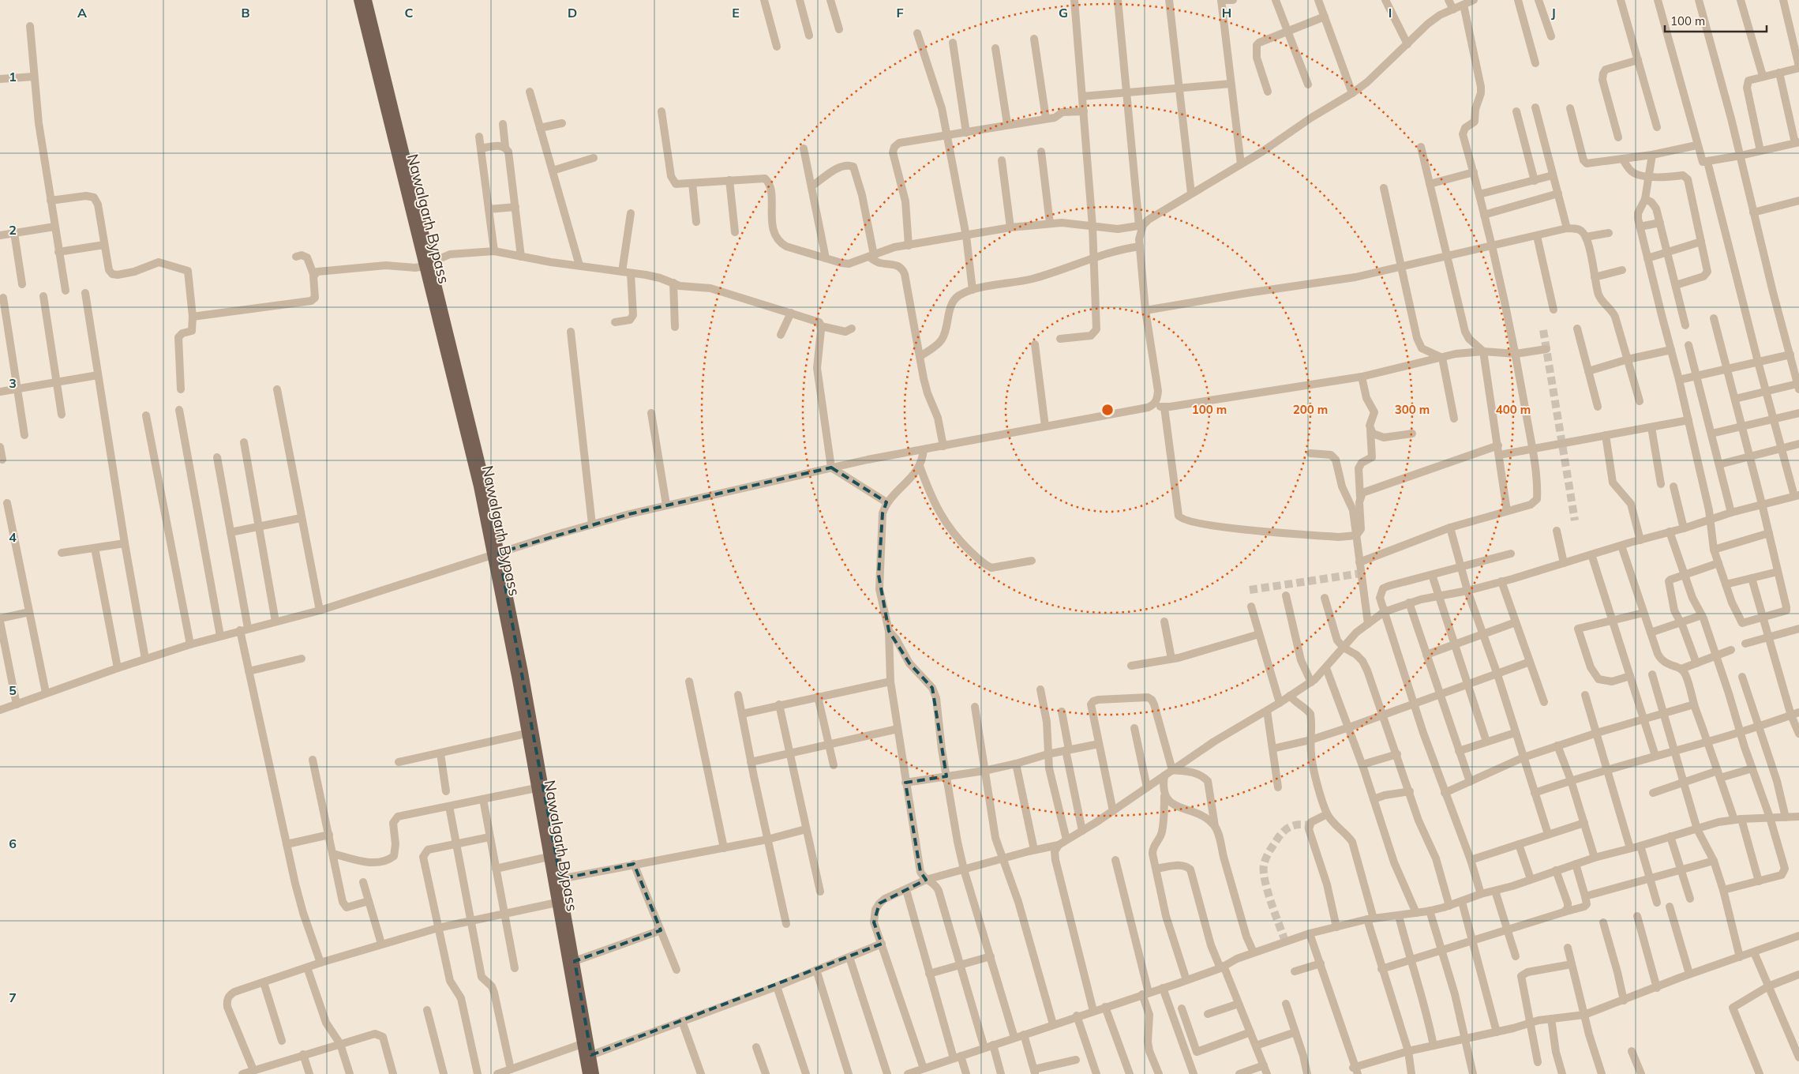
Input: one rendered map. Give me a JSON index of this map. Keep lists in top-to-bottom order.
{
  "streets": {
    "main road": ["Nawalgarh Bypass"]
  },
  "scale_bar": "100 m",
  "grid": {
    "columns": [
      "A",
      "B",
      "C",
      "D",
      "E",
      "F",
      "G",
      "H",
      "I",
      "J"
    ],
    "rows": [
      "1",
      "2",
      "3",
      "4",
      "5",
      "6",
      "7"
    ]
  },
  "rings": [
    "100 m",
    "200 m",
    "300 m",
    "400 m"
  ]
}
